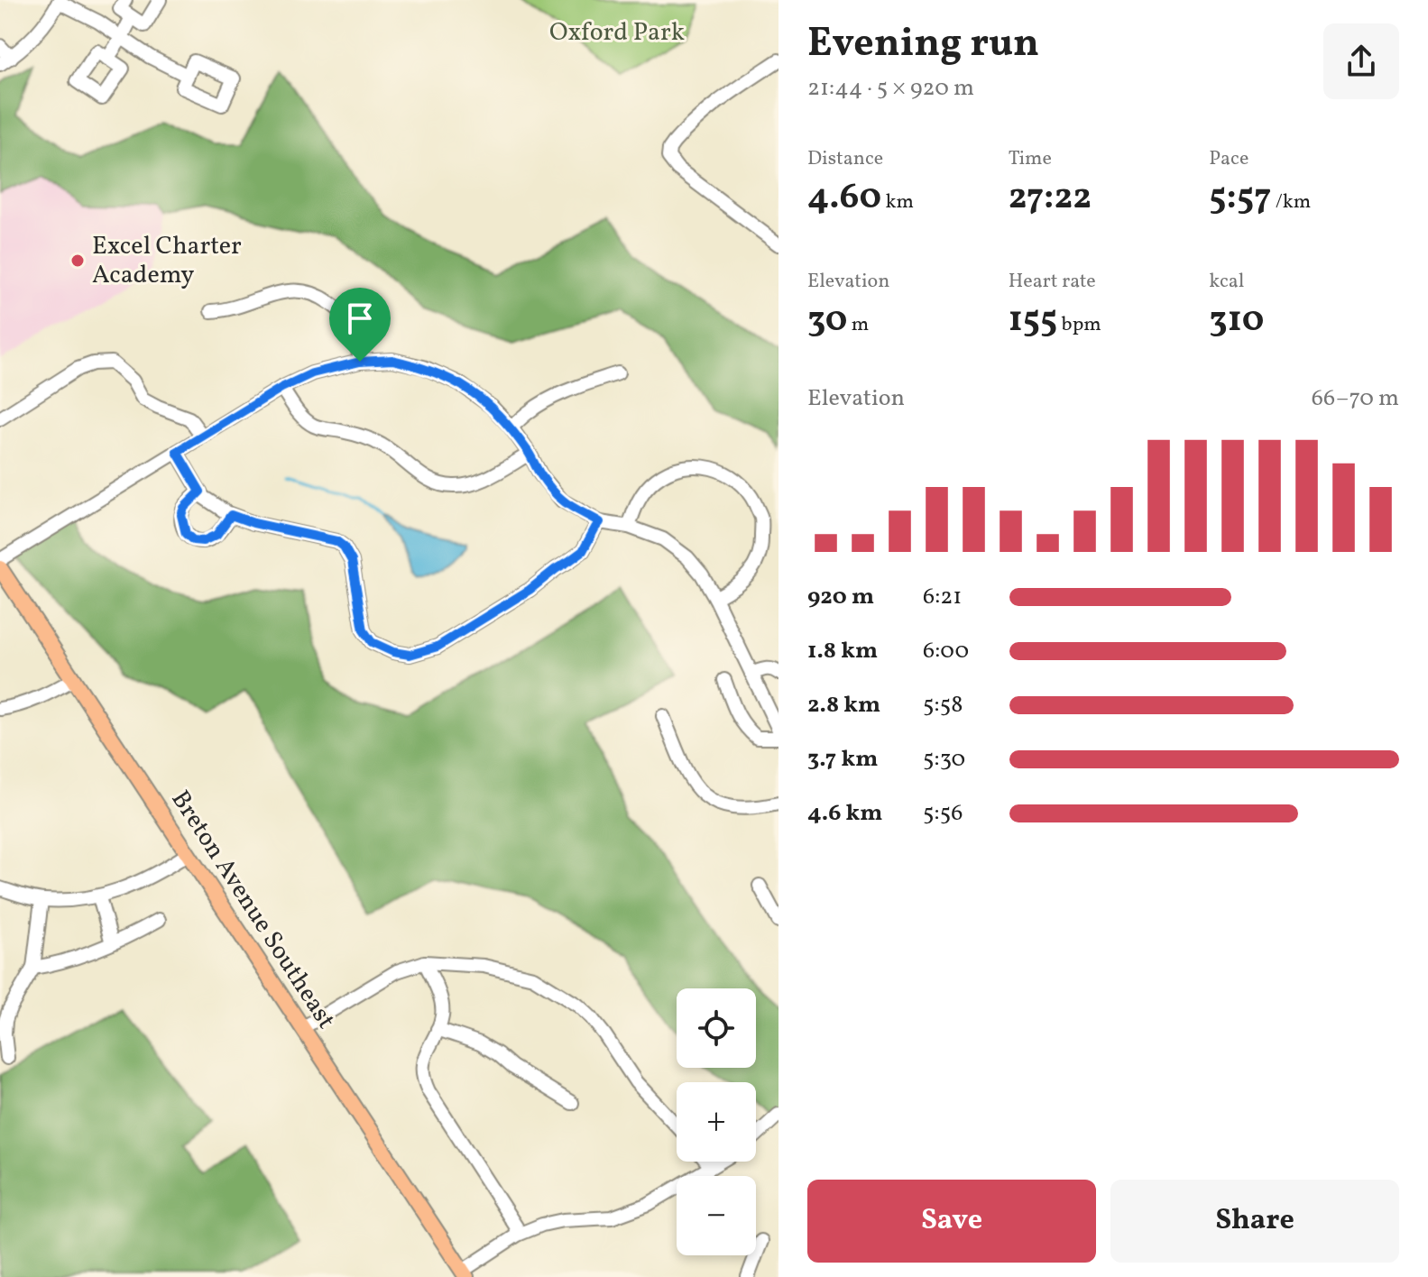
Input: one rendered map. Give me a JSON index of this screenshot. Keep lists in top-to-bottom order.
{
  "streets": {
    "main road": ["Breton Avenue Southeast"]
  },
  "parks": ["Oxford Park"],
  "places": ["Excel Charter Academy"],
  "page": {
    "heading": ["Evening run", "21:44 · 5 × 920 m"],
    "stats": [
      ["Distance", "4.60 km"],
      ["Time", "27:22"],
      ["Pace", "5:57 /km"],
      ["Elevation", "30 m"],
      ["Heart rate", "155 bpm"],
      ["kcal", "310"]
    ],
    "chart": ["Elevation", "66–70 m"],
    "list": [
      {
        "name": "920 m",
        "note": "6:21"
      },
      {
        "name": "1.8 km",
        "note": "6:00"
      },
      {
        "name": "2.8 km",
        "note": "5:58"
      },
      {
        "name": "3.7 km",
        "note": "5:30"
      },
      {
        "name": "4.6 km",
        "note": "5:56"
      }
    ],
    "map_buttons": ["+", "−"],
    "buttons": ["Save", "Share"]
  }
}
